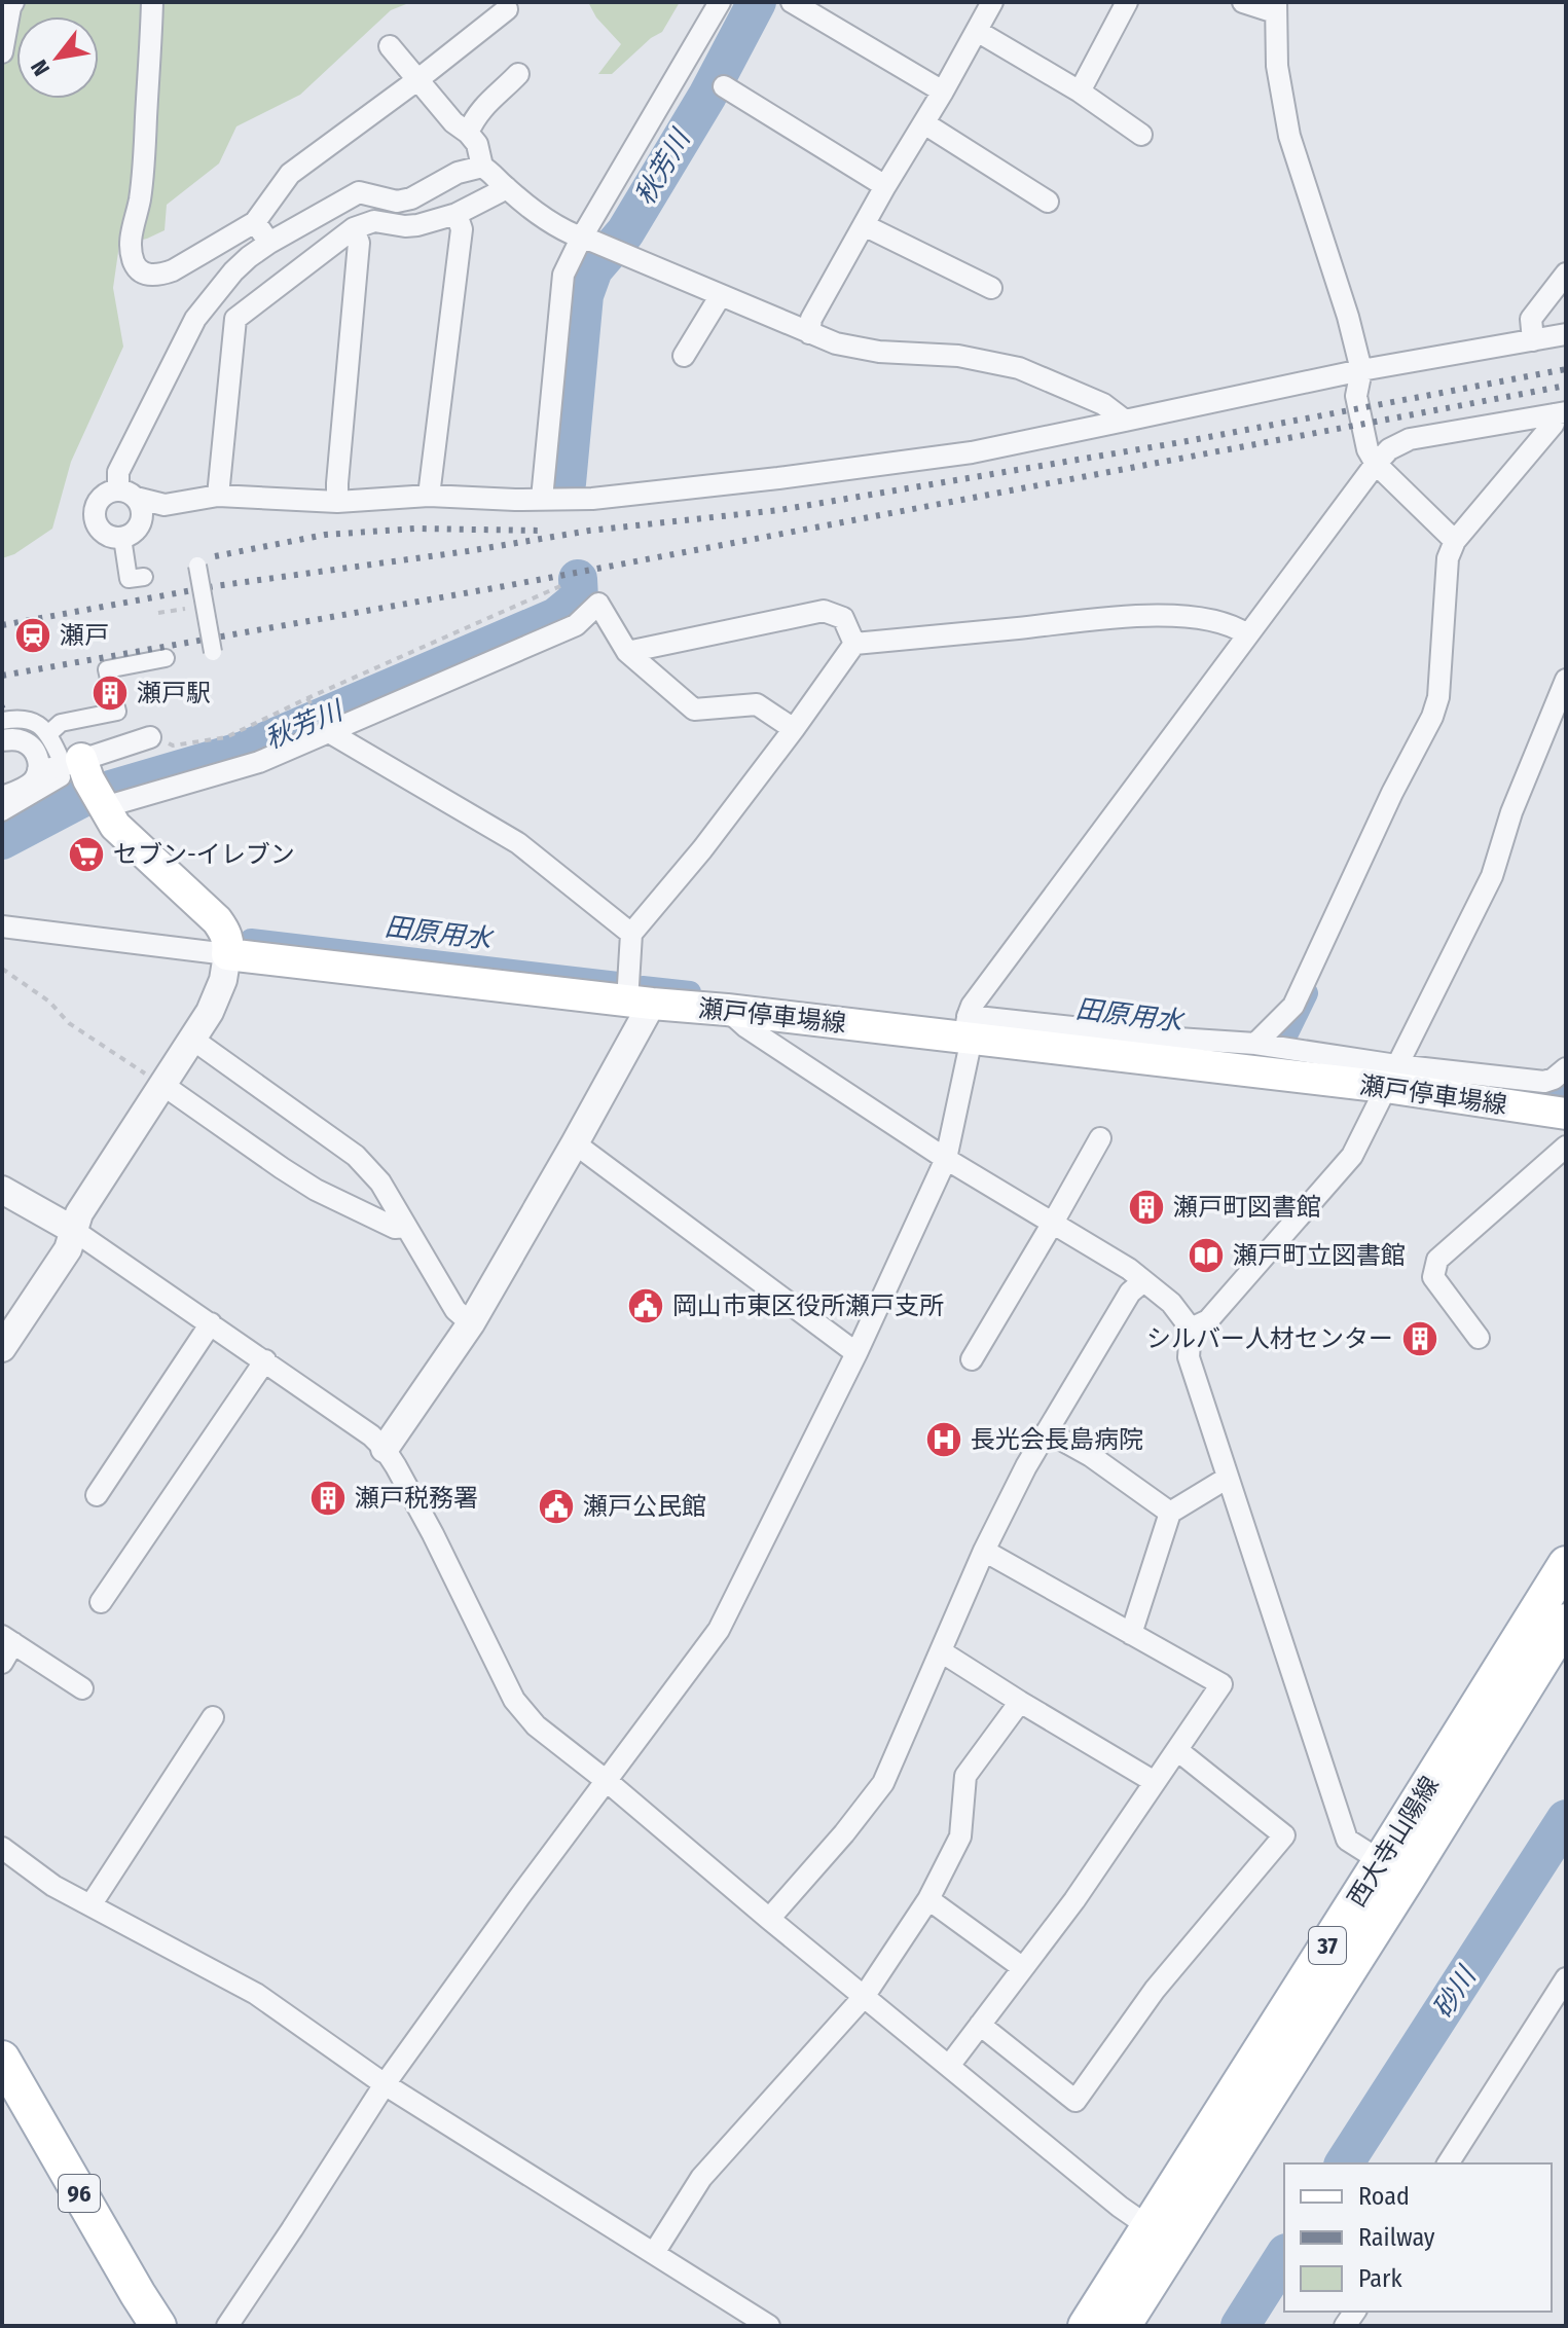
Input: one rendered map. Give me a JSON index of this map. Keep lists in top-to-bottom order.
{
  "streets": {
    "main road": [
      "瀬戸停車場線",
      "西大寺山陽線",
      "37",
      "96"
    ]
  },
  "water": ["秋芳川", "田原用水", "砂川"],
  "places": {
    "station": ["瀬戸"],
    "building": [
      "瀬戸駅",
      "瀬戸町図書館",
      "シルバー人材センター",
      "瀬戸税務署"
    ],
    "supermarket": ["セブン-イレブン"],
    "library": ["瀬戸町立図書館"],
    "public building": ["岡山市東区役所瀬戸支所", "瀬戸公民館"],
    "hospital": ["長光会長島病院"]
  },
  "legend": ["Road", "Railway", "Park"],
  "north": "bottom left"
}
